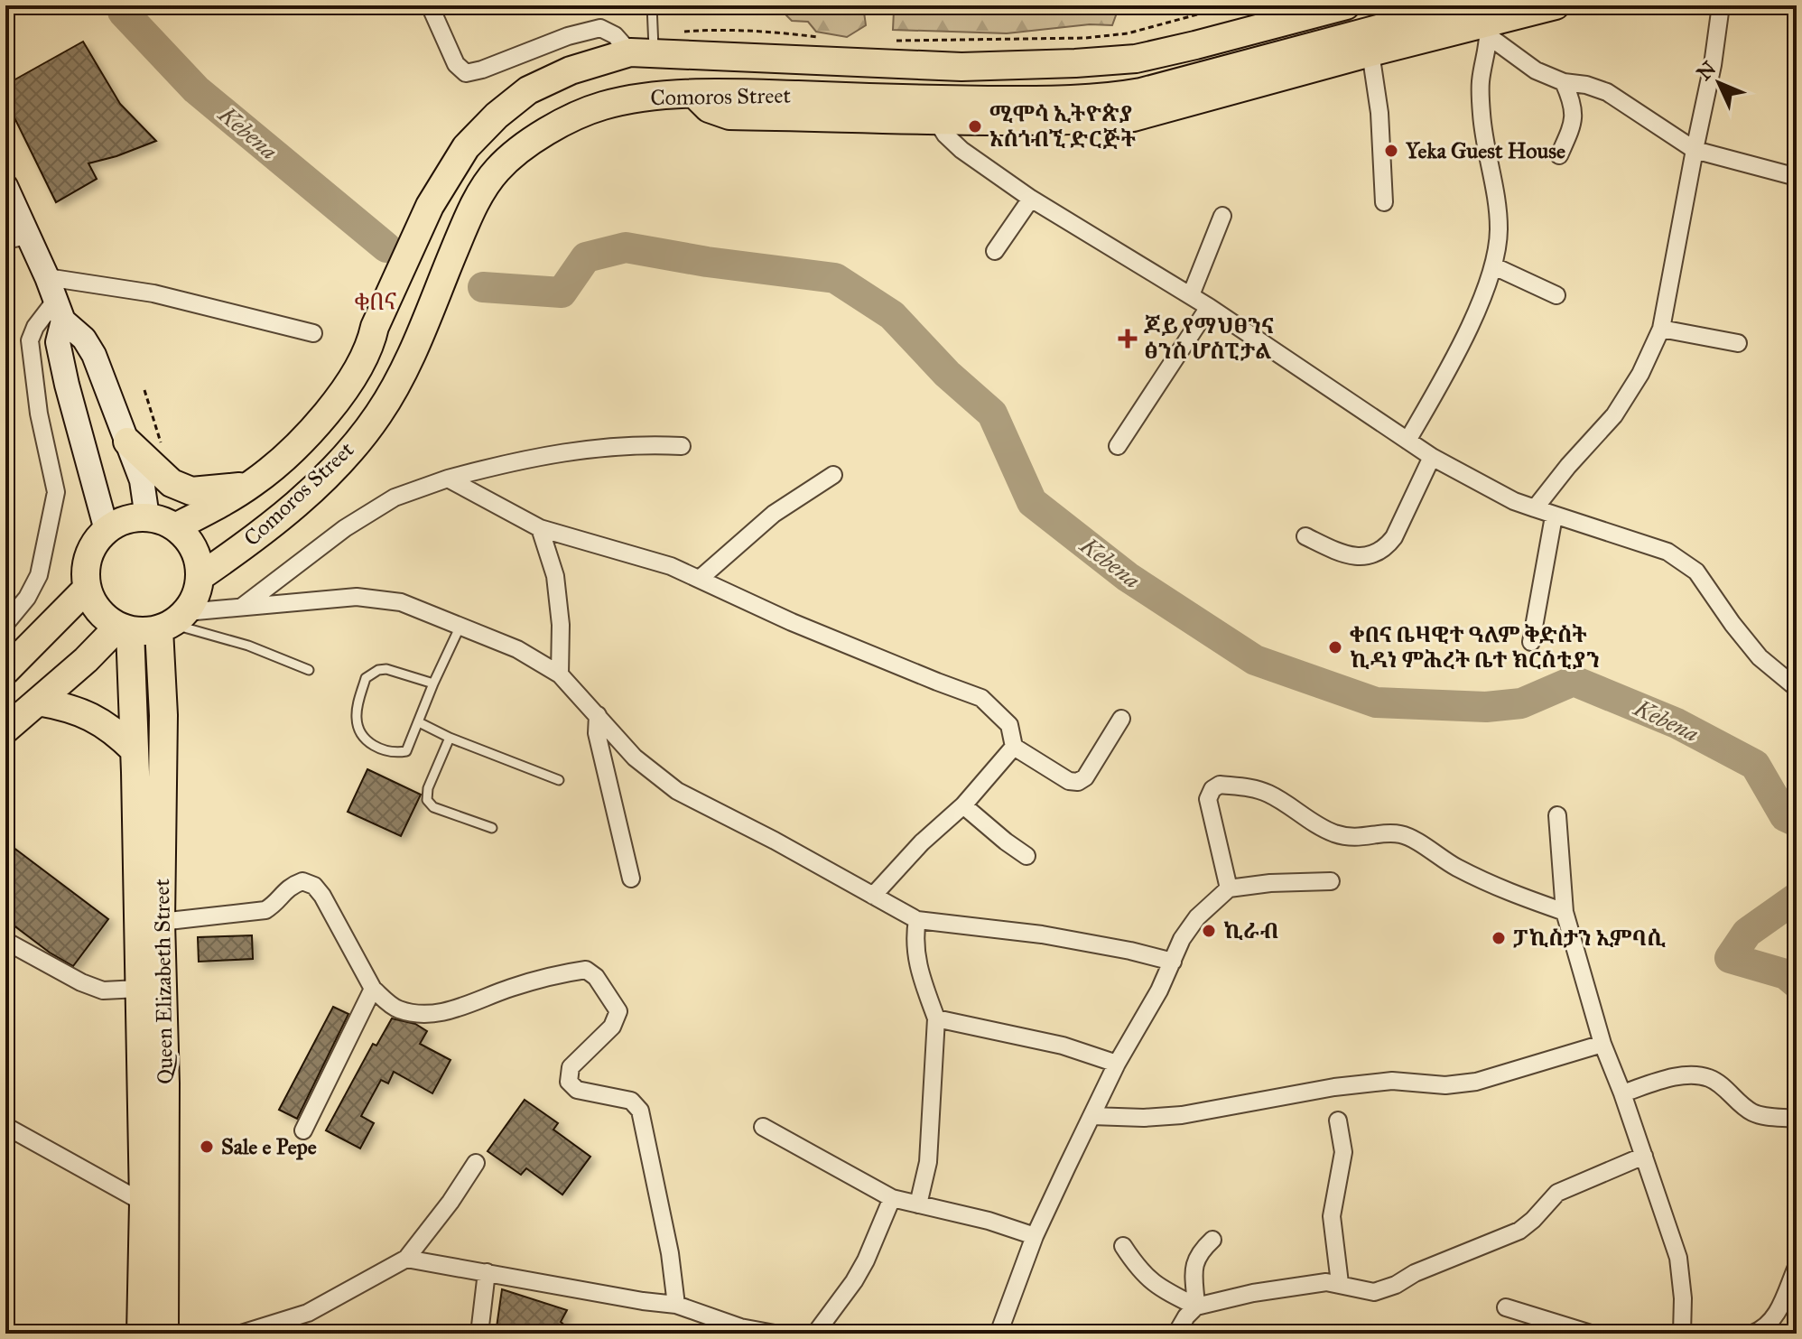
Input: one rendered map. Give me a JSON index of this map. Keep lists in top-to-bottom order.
{
  "streets": {
    "main road": ["Comoros Street", "Queen Elizabeth Street"]
  },
  "crossings": [
    ["Comoros Street", "Queen Elizabeth Street"]
  ],
  "districts": ["ቀበና"],
  "water": ["Kebena"],
  "places": {
    "other": [
      "ሚሞሳ ኢትዮጵያ አስጎብኚ ድርጅት",
      "Yeka Guest House",
      "ቀበና ቤዛዊተ ዓለም ቅድስት ኪዳነ ምሕረት ቤተ ክርስቲያን",
      "ኪራብ",
      "ፓኪስታን ኢምባሲ",
      "Sale e Pepe"
    ],
    "health": ["ጆይ የማህፀንና ፅንስ ሆስፒታል"]
  },
  "north": "top left"
}
